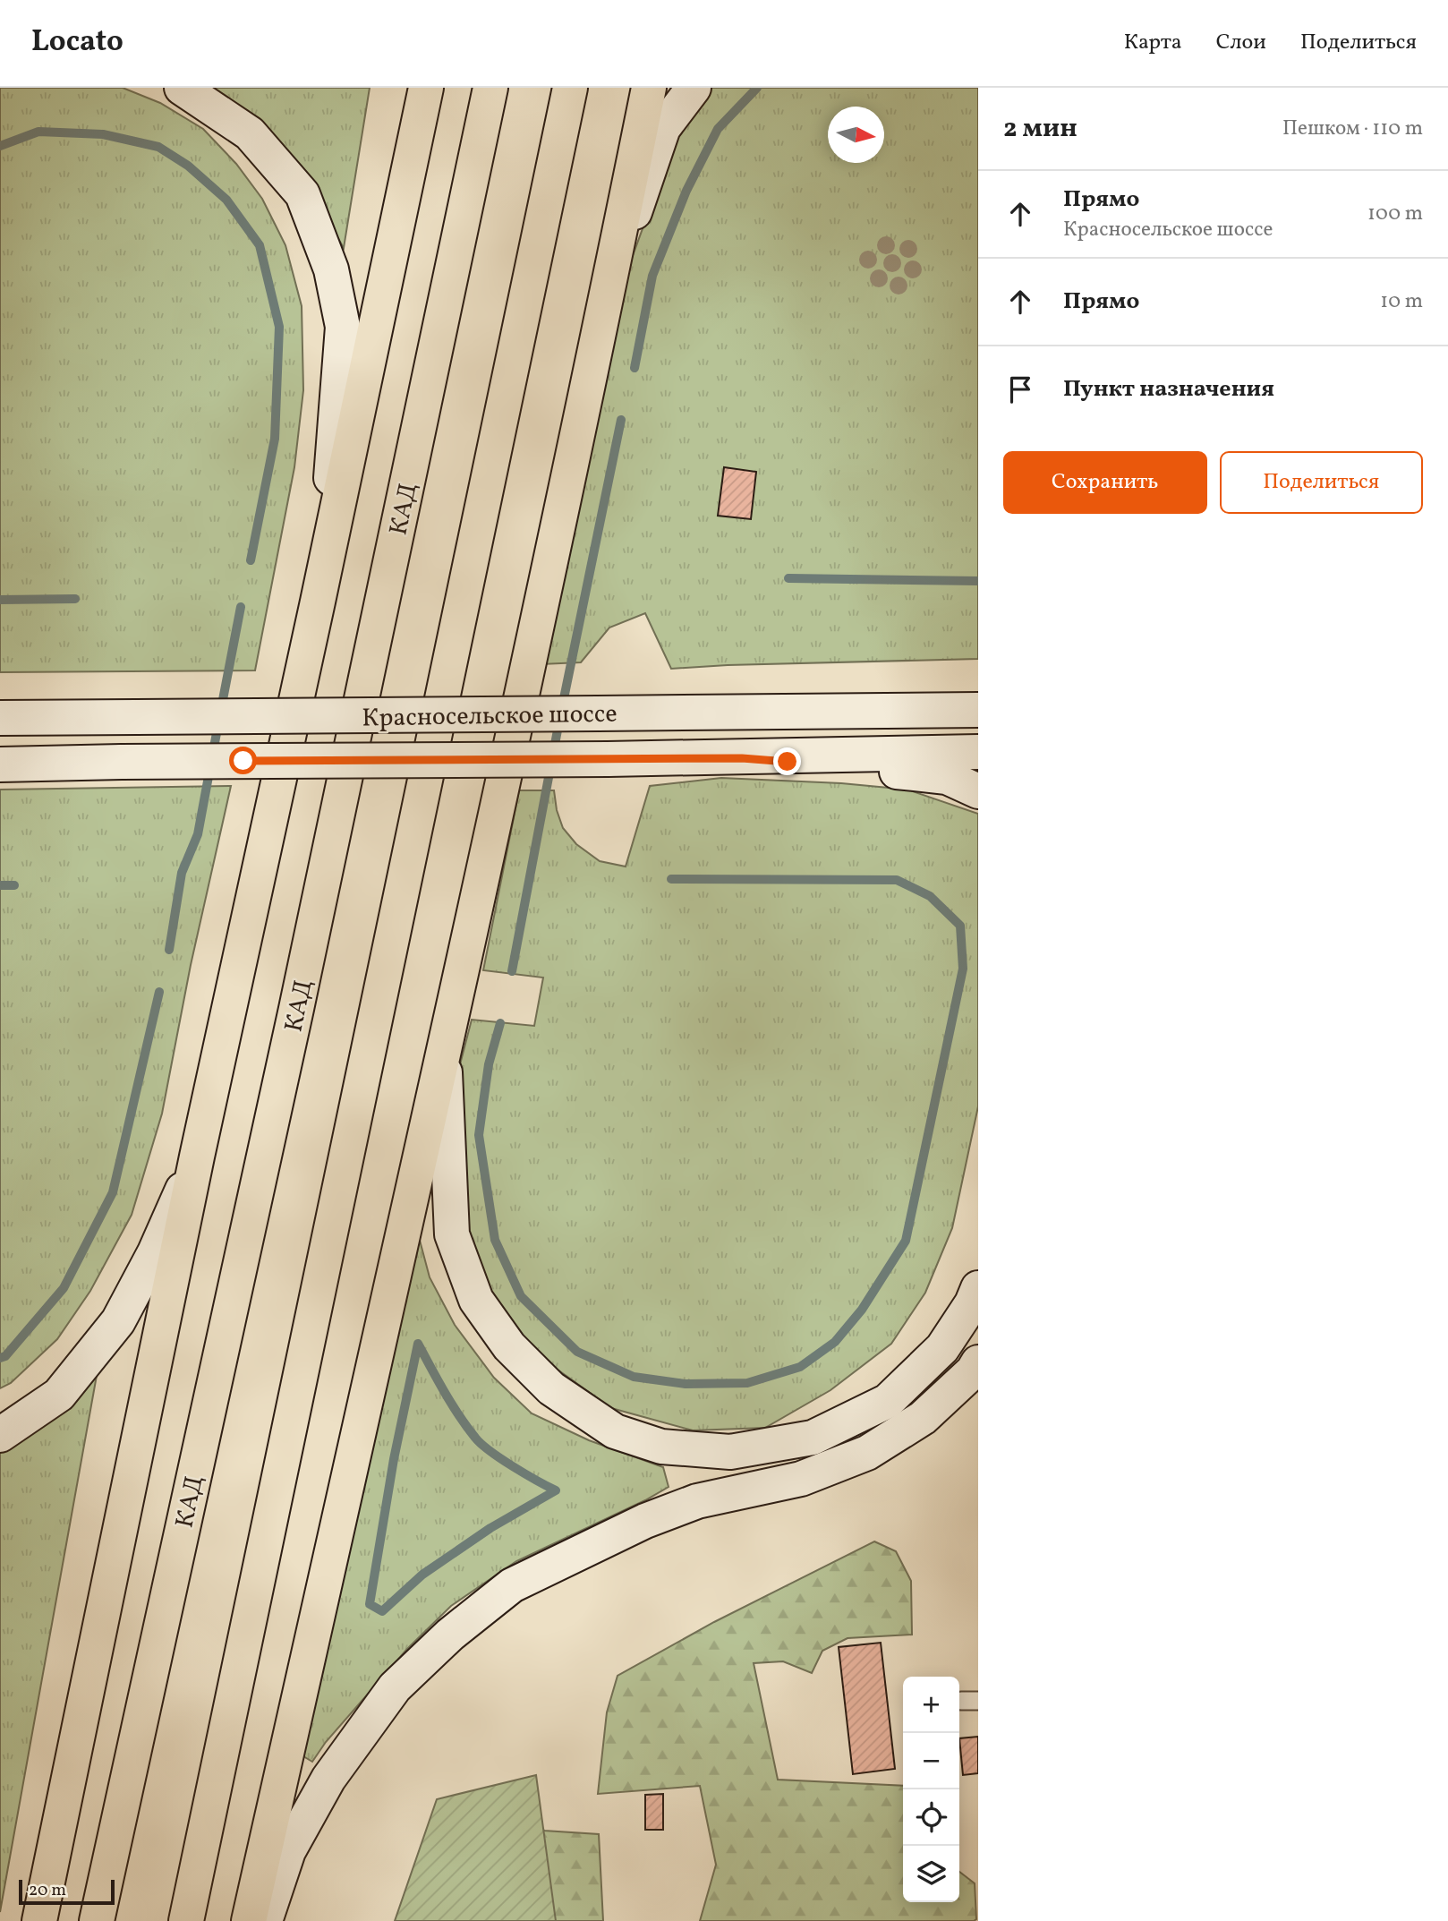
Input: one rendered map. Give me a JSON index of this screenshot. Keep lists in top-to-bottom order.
{
  "streets": {
    "highway": ["КАД"],
    "main road": ["Красносельское шоссе"]
  },
  "scale_bar": "20 m",
  "north": "right",
  "page": {
    "header": "Locato",
    "nav": ["Карта", "Слои", "Поделиться"],
    "heading": ["2 мин", "Пешком · 110 m"],
    "list": [
      ["Прямо", "Красносельское шоссе", "100 m"],
      ["Прямо", "10 m"],
      "Пункт назначения"
    ],
    "buttons": ["Сохранить", "Поделиться"],
    "map_buttons": ["+", "−"],
    "scale": "20 m"
  }
}
